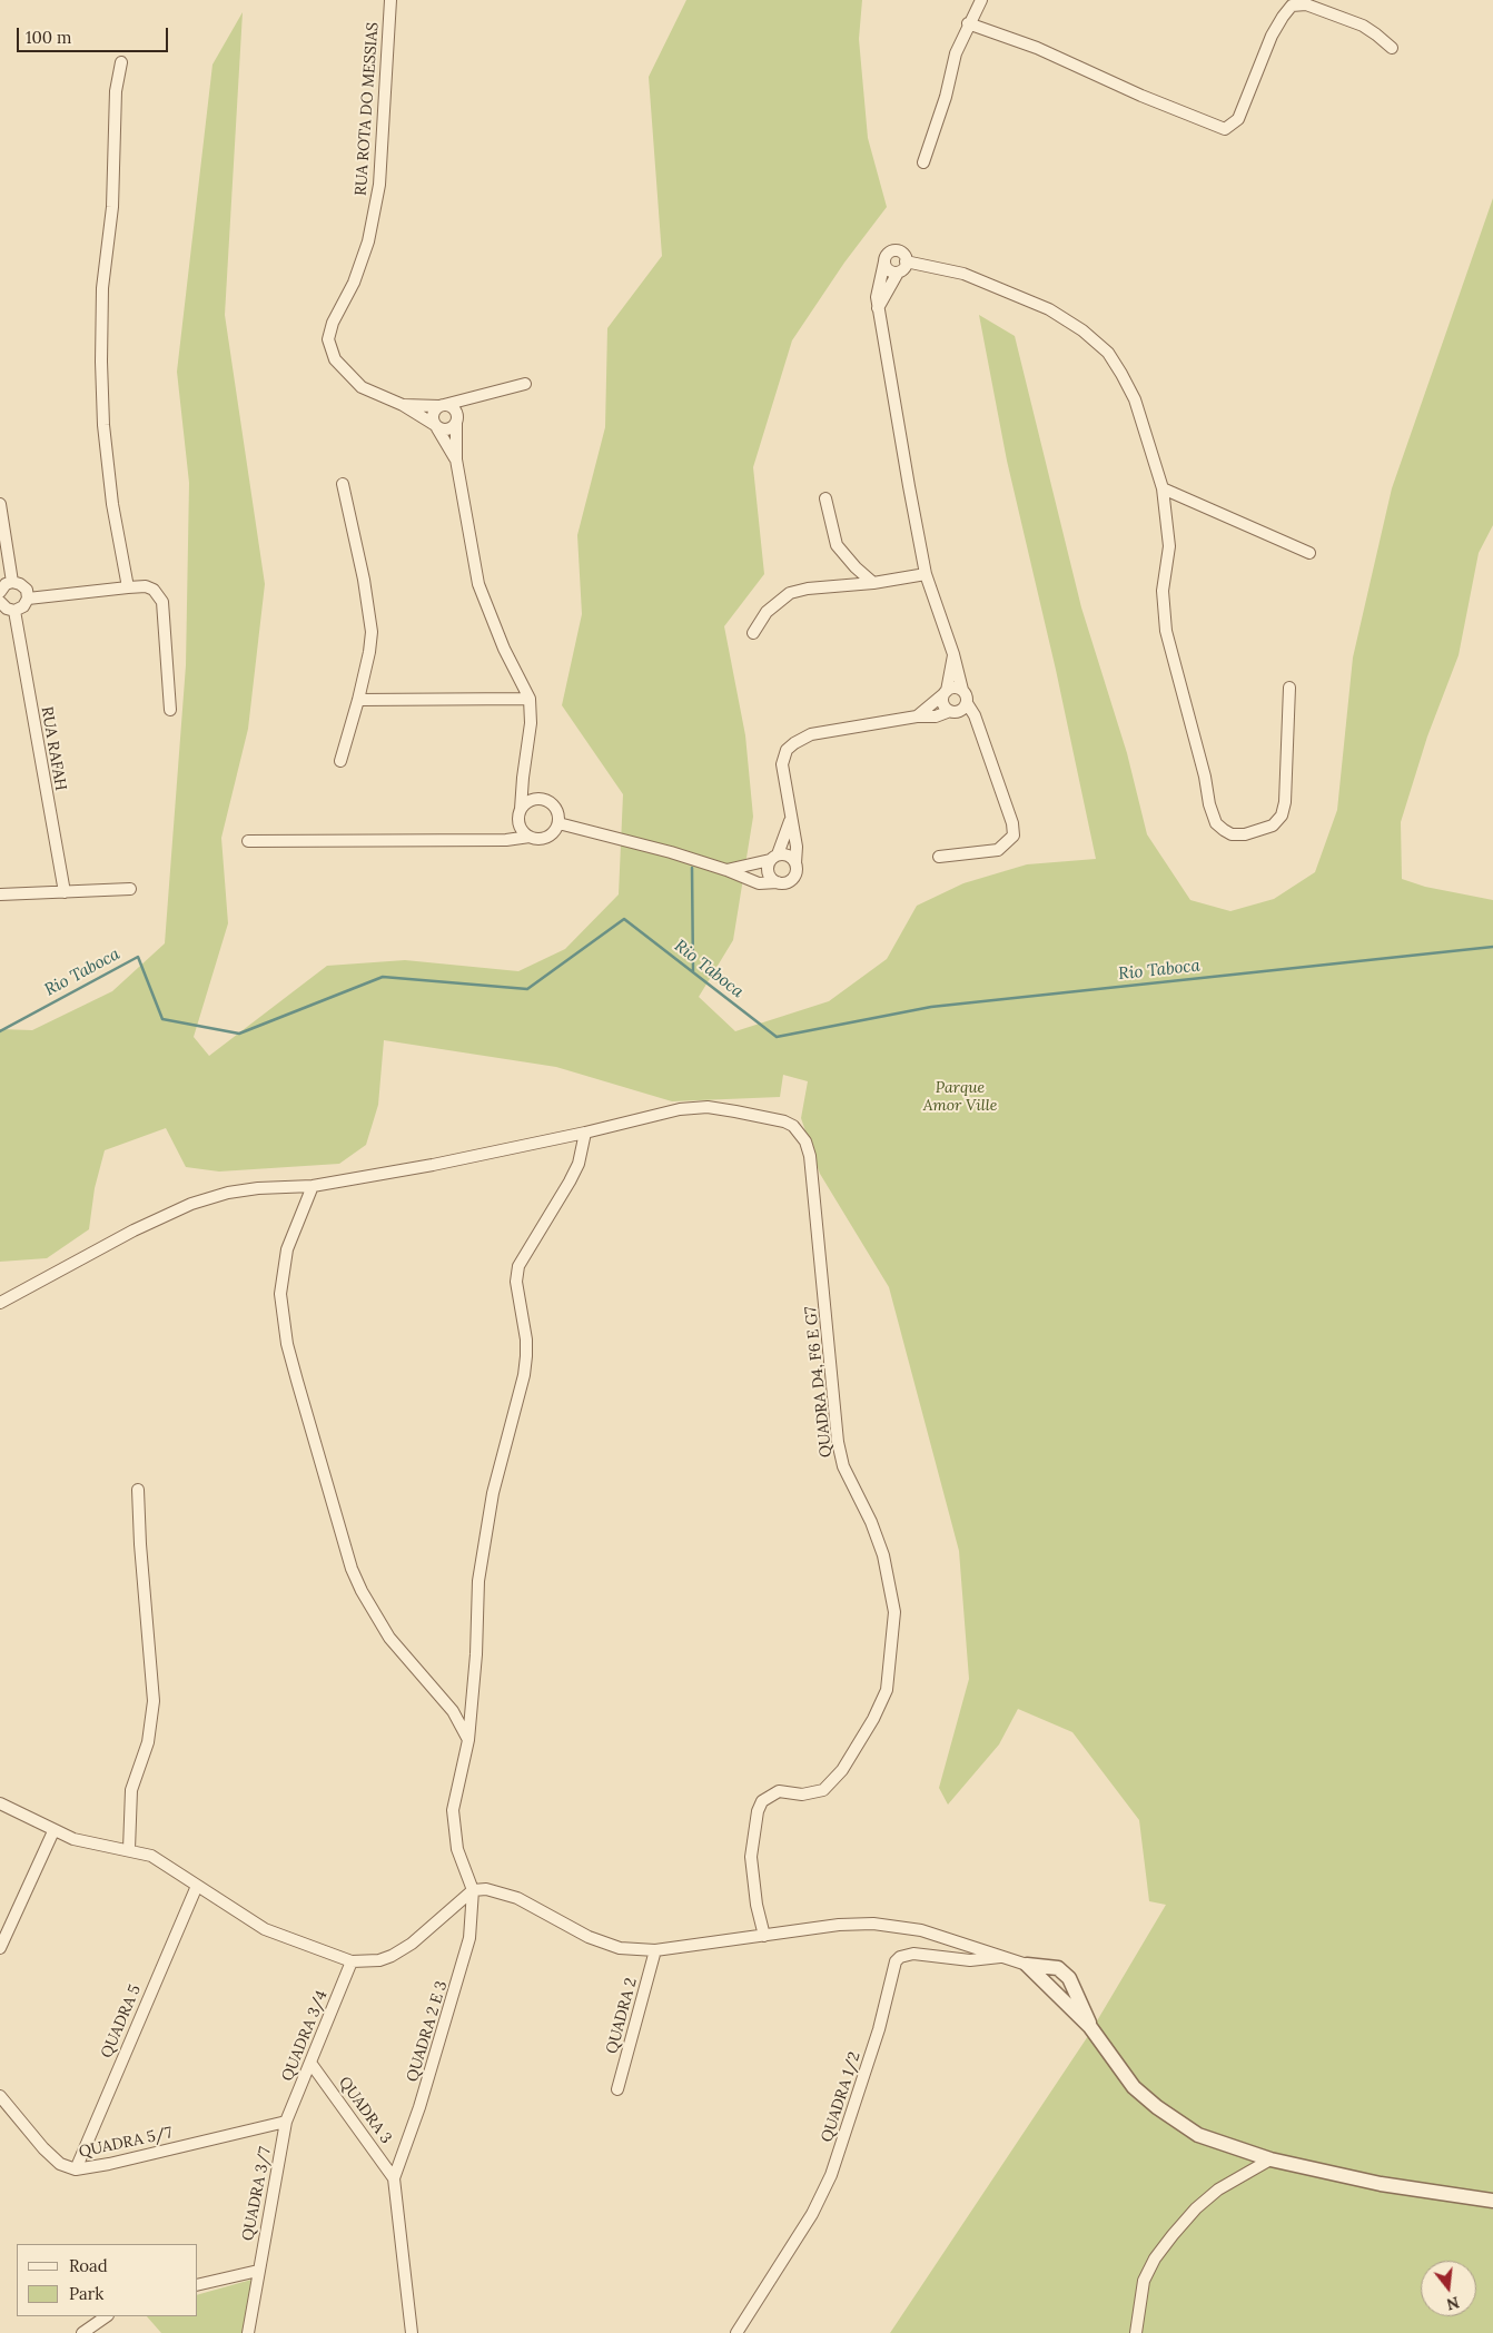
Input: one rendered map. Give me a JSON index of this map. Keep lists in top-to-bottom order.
{
  "streets": {
    "street": [
      "RUA ROTA DO MESSIAS",
      "RUA RAFAH",
      "QUADRA D4, F6 E G7",
      "QUADRA 2",
      "QUADRA 5",
      "QUADRA 2 E 3",
      "QUADRA 3/4",
      "QUADRA 1/2",
      "QUADRA 3",
      "QUADRA 5/7",
      "QUADRA 3/7"
    ]
  },
  "crossings": [
    ["QUADRA 5", "QUADRA 5/7"],
    ["QUADRA 2 E 3", "QUADRA 3"],
    ["QUADRA 3/4", "QUADRA 3"],
    ["QUADRA 3/4", "QUADRA 5/7"],
    ["QUADRA 3/4", "QUADRA 3/7"],
    ["QUADRA 5/7", "QUADRA 3/7"]
  ],
  "water": ["Rio Taboca"],
  "parks": ["Parque Amor Ville"],
  "legend": ["Road", "Park"],
  "scale_bar": "100 m",
  "north": "bottom"
}
